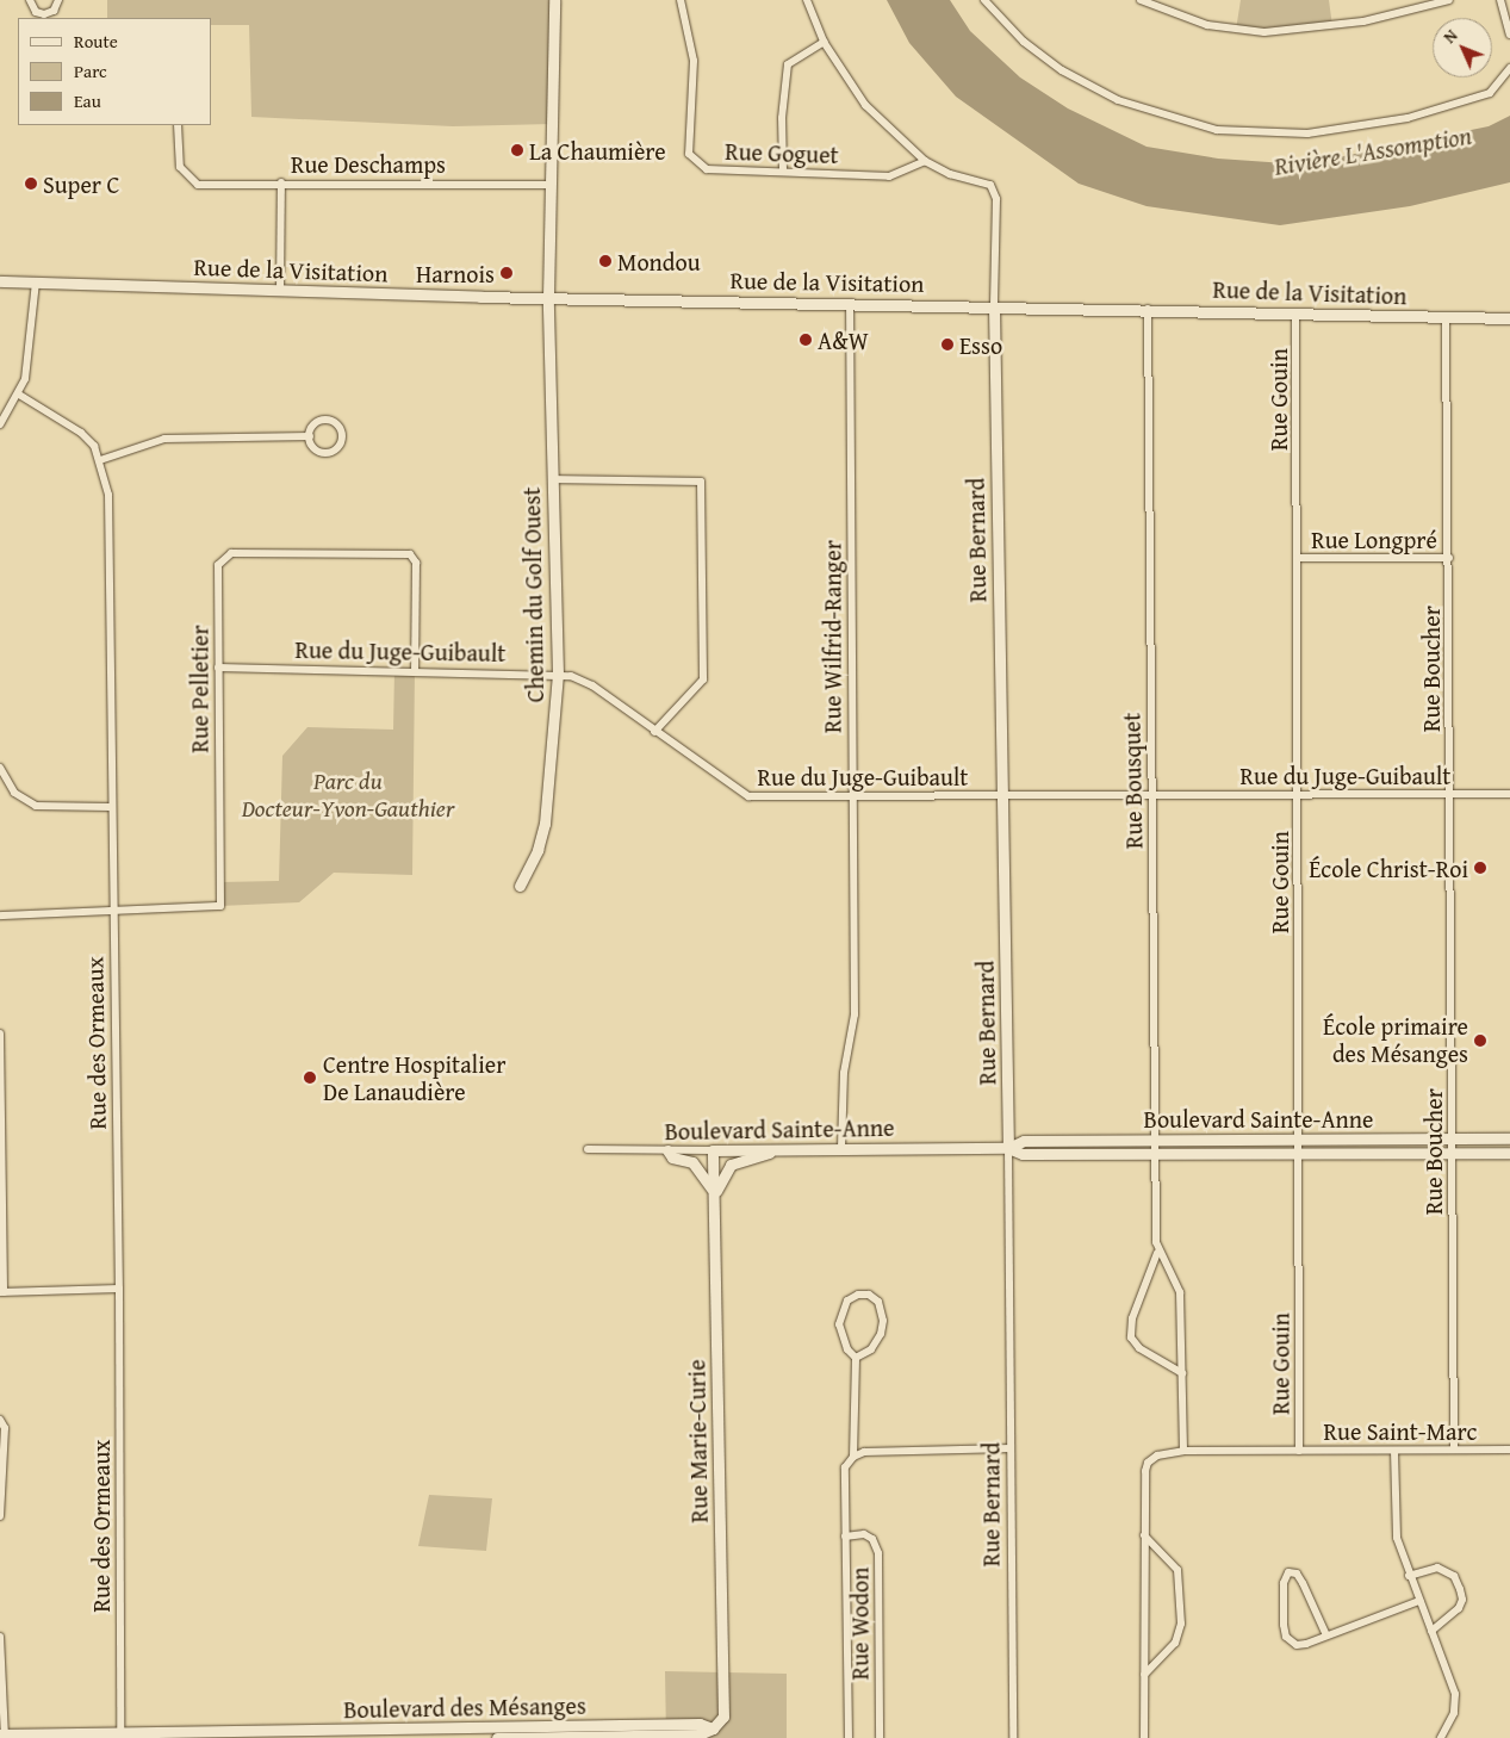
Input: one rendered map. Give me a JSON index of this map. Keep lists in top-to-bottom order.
{
  "streets": {
    "street": [
      "Rue Goguet",
      "Rue Deschamps",
      "Rue de la Visitation",
      "Rue Gouin",
      "Rue Longpré",
      "Rue Bernard",
      "Chemin du Golf Ouest",
      "Rue Wilfrid-Ranger",
      "Rue du Juge-Guibault",
      "Rue Boucher",
      "Rue Pelletier",
      "Rue Bousquet",
      "Rue des Ormeaux",
      "Boulevard Sainte-Anne",
      "Rue Saint-Marc",
      "Rue Marie-Curie",
      "Rue Wodon",
      "Boulevard des Mésanges"
    ]
  },
  "crossings": [
    ["Rue Deschamps", "Chemin du Golf Ouest"],
    ["Rue de la Visitation", "Rue Gouin"],
    ["Rue de la Visitation", "Rue Bernard"],
    ["Rue de la Visitation", "Chemin du Golf Ouest"],
    ["Rue de la Visitation", "Rue Wilfrid-Ranger"],
    ["Rue de la Visitation", "Rue Boucher"],
    ["Rue de la Visitation", "Rue Bousquet"],
    ["Rue Gouin", "Rue Longpré"],
    ["Rue Gouin", "Rue du Juge-Guibault"],
    ["Rue Gouin", "Boulevard Sainte-Anne"],
    ["Rue Gouin", "Rue Saint-Marc"],
    ["Rue Longpré", "Rue Boucher"],
    ["Rue Bernard", "Rue du Juge-Guibault"],
    ["Rue Bernard", "Boulevard Sainte-Anne"],
    ["Chemin du Golf Ouest", "Rue du Juge-Guibault"],
    ["Rue Wilfrid-Ranger", "Rue du Juge-Guibault"],
    ["Rue Wilfrid-Ranger", "Boulevard Sainte-Anne"],
    ["Rue du Juge-Guibault", "Rue Boucher"],
    ["Rue du Juge-Guibault", "Rue Pelletier"],
    ["Rue du Juge-Guibault", "Rue Bousquet"],
    ["Rue Boucher", "Boulevard Sainte-Anne"],
    ["Rue Boucher", "Rue Saint-Marc"],
    ["Rue Pelletier", "Rue des Ormeaux"],
    ["Rue Bousquet", "Boulevard Sainte-Anne"],
    ["Rue Bousquet", "Rue Saint-Marc"],
    ["Rue des Ormeaux", "Boulevard des Mésanges"],
    ["Boulevard Sainte-Anne", "Rue Marie-Curie"],
    ["Rue Marie-Curie", "Boulevard des Mésanges"]
  ],
  "water": ["Rivière L'Assomption"],
  "parks": ["Parc du Docteur-Yvon-Gauthier"],
  "places": [
    "La Chaumière",
    "Super C",
    "Mondou",
    "Harnois",
    "A&W",
    "Esso",
    "École Christ-Roi",
    "École primaire des Mésanges",
    "Centre Hospitalier De Lanaudière"
  ],
  "legend": ["Route", "Parc", "Eau"],
  "north": "top left"
}
